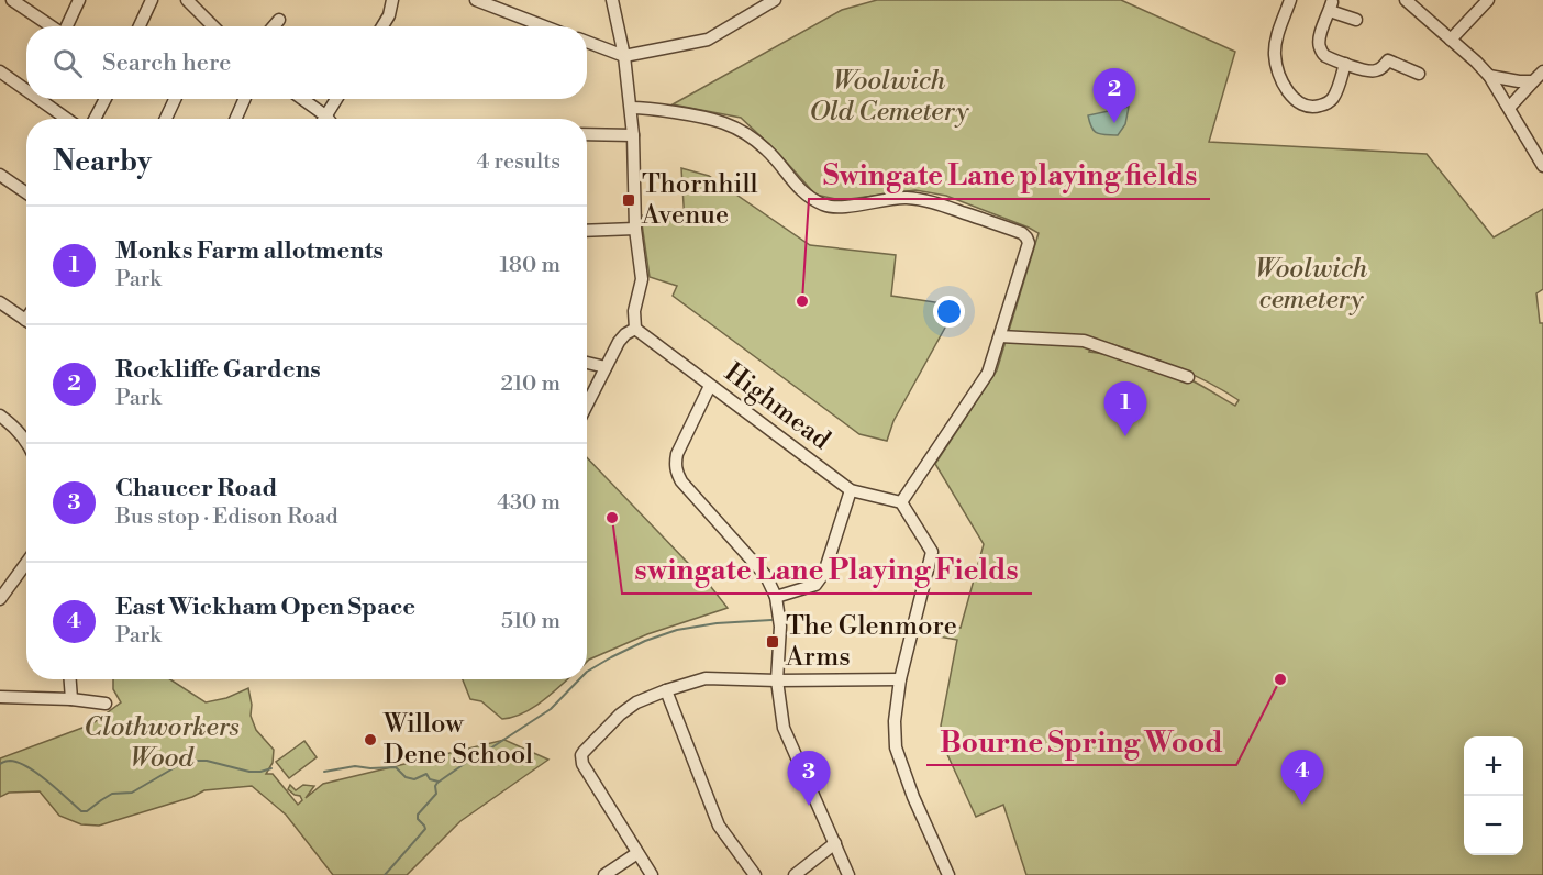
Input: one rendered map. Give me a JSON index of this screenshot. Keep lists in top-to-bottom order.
{
  "streets": {
    "street": ["Highmead"]
  },
  "parks": ["Woolwich Old Cemetery", "Woolwich cemetery", "Clothworkers Wood"],
  "places": {
    "transit": ["Thornhill Avenue", "The Glenmore Arms"],
    "other": [
      "Swingate Lane playing fields",
      "swingate Lane Playing Fields",
      "Bourne Spring Wood",
      "Willow Dene School"
    ]
  },
  "page": {
    "search": "Search here",
    "pins": [
      "2",
      "1",
      "4",
      "3"
    ],
    "heading": ["Nearby", "4 results"],
    "list": [
      {
        "mark": "1",
        "name": "Monks Farm allotments",
        "note": "Park",
        "value": "180 m"
      },
      {
        "mark": "2",
        "name": "Rockliffe Gardens",
        "note": "Park",
        "value": "210 m"
      },
      {
        "mark": "3",
        "name": "Chaucer Road",
        "note": "Bus stop · Edison Road",
        "value": "430 m"
      },
      {
        "mark": "4",
        "name": "East Wickham Open Space",
        "note": "Park",
        "value": "510 m"
      }
    ],
    "map_buttons": ["+", "−"]
  }
}
